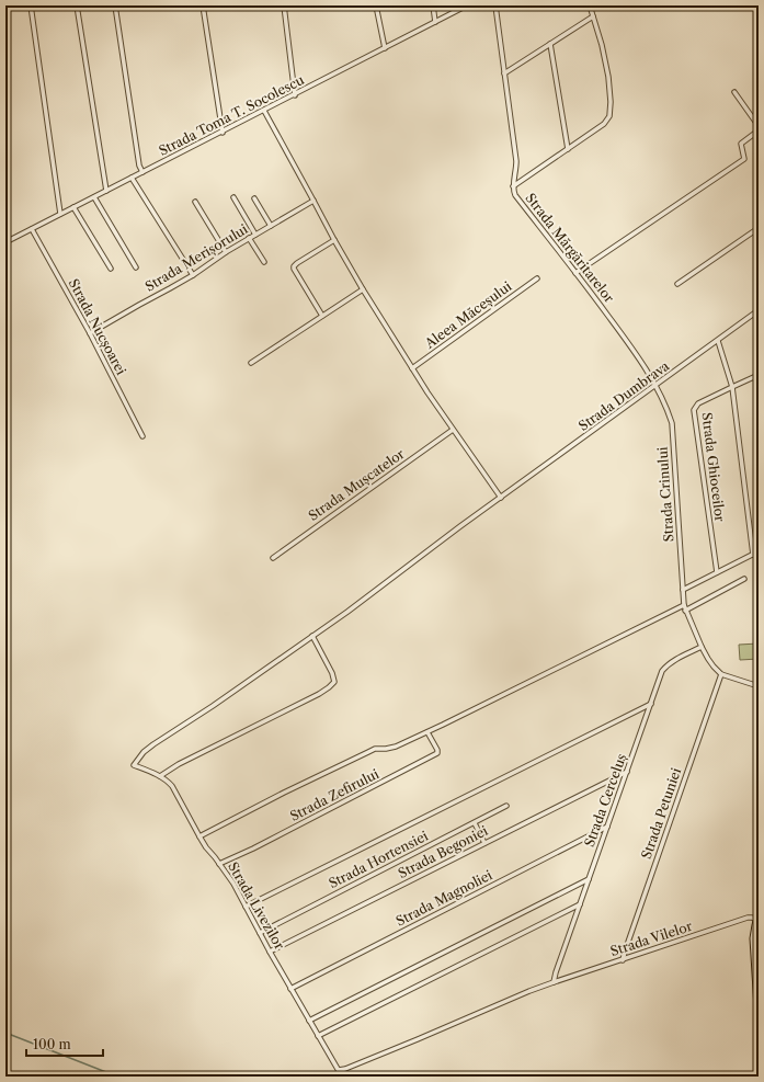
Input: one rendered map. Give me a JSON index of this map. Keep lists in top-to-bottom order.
{
  "streets": {
    "street": [
      "Strada Toma T. Socolescu",
      "Strada Mărgăritarelor",
      "Strada Merișorului",
      "Aleea Măceșului",
      "Strada Nucșoarei",
      "Strada Dumbrava",
      "Strada Ghioceilor",
      "Strada Mușcatelor",
      "Strada Crinului",
      "Strada Zefirului",
      "Strada Cerceluș",
      "Strada Petuniei",
      "Strada Begoniei",
      "Strada Hortensiei",
      "Strada Magnoliei",
      "Strada Livezilor",
      "Strada Vilelor"
    ]
  },
  "crossings": [
    ["Strada Toma T. Socolescu", "Strada Nucșoarei"],
    ["Strada Mărgăritarelor", "Strada Dumbrava"],
    ["Strada Mărgăritarelor", "Strada Crinului"],
    ["Strada Merișorului", "Strada Nucșoarei"],
    ["Strada Dumbrava", "Strada Crinului"],
    ["Strada Dumbrava", "Strada Livezilor"],
    ["Strada Crinului", "Strada Cerceluș"],
    ["Strada Crinului", "Strada Petuniei"],
    ["Strada Zefirului", "Strada Livezilor"],
    ["Strada Cerceluș", "Strada Begoniei"],
    ["Strada Cerceluș", "Strada Magnoliei"],
    ["Strada Cerceluș", "Strada Vilelor"],
    ["Strada Petuniei", "Strada Vilelor"],
    ["Strada Begoniei", "Strada Livezilor"],
    ["Strada Hortensiei", "Strada Livezilor"],
    ["Strada Magnoliei", "Strada Livezilor"],
    ["Strada Livezilor", "Strada Vilelor"]
  ],
  "scale_bar": "100 m"
}
